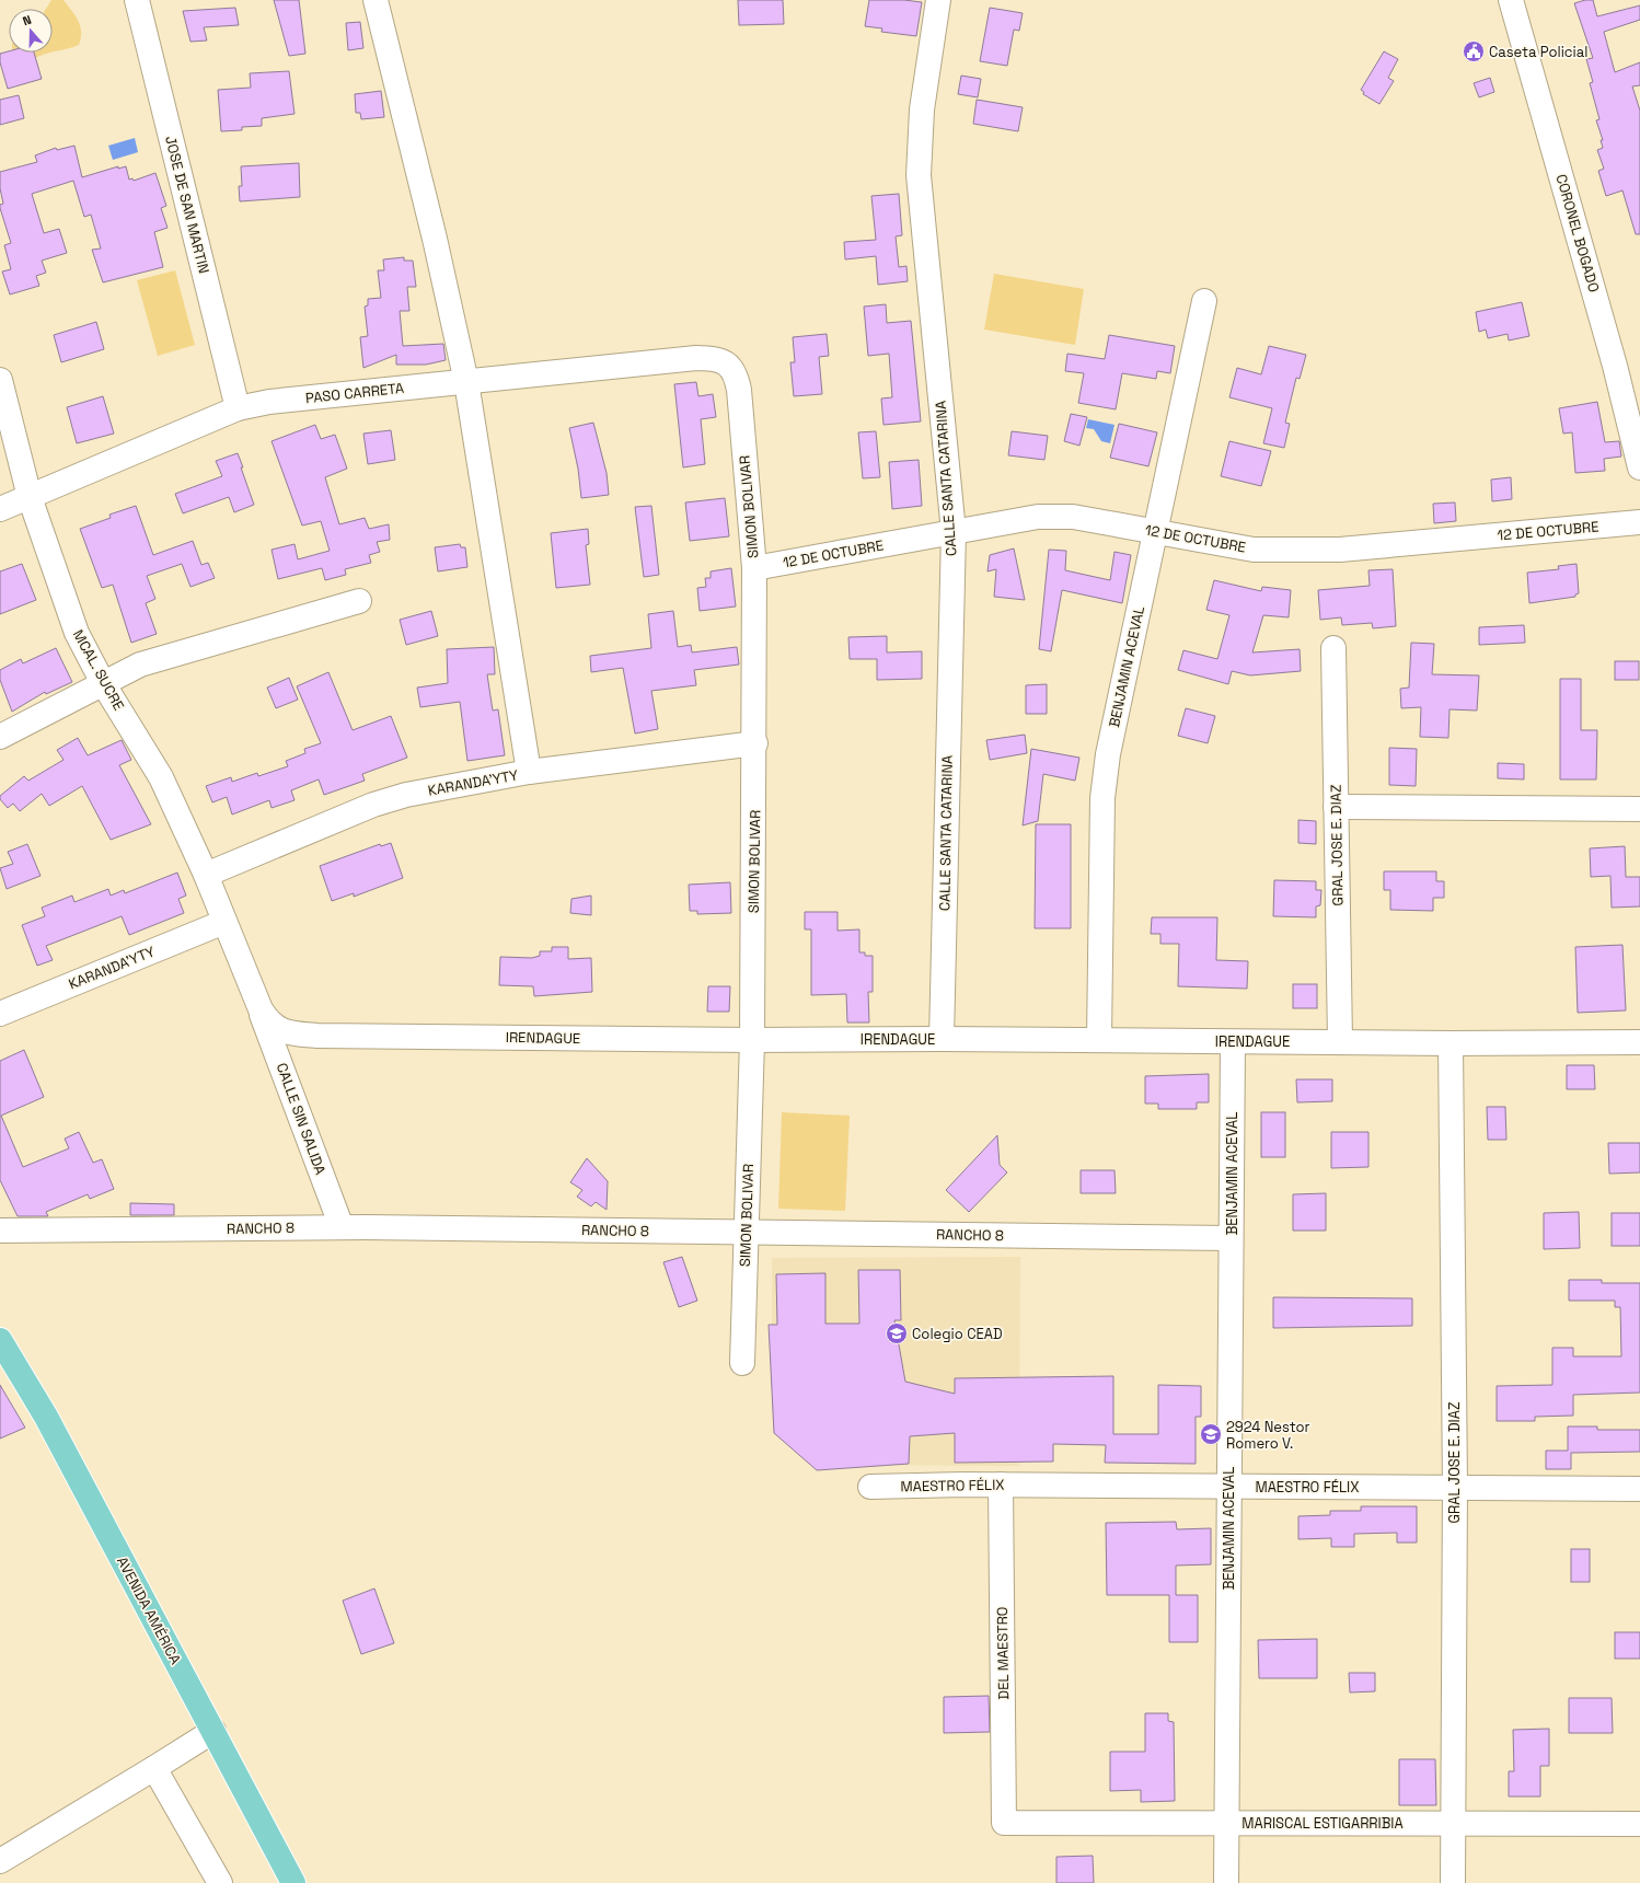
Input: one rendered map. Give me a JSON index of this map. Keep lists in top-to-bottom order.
{
  "streets": {
    "main road": ["AVENIDA AMÉRICA"],
    "street": [
      "JOSE DE SAN MARTIN",
      "CORONEL BOGADO",
      "PASO CARRETA",
      "CALLE SANTA CATARINA",
      "SIMON BOLIVAR",
      "12 DE OCTUBRE",
      "BENJAMIN ACEVAL",
      "MCAL. SUCRE",
      "KARANDA'YTY",
      "GRAL JOSE E. DIAZ",
      "IRENDAGUE",
      "CALLE SIN SALIDA",
      "RANCHO 8",
      "MAESTRO FÉLIX",
      "DEL MAESTRO",
      "MARISCAL ESTIGARRIBIA"
    ]
  },
  "crossings": [
    ["JOSE DE SAN MARTIN", "PASO CARRETA"],
    ["PASO CARRETA", "SIMON BOLIVAR"],
    ["PASO CARRETA", "MCAL. SUCRE"],
    ["CALLE SANTA CATARINA", "12 DE OCTUBRE"],
    ["CALLE SANTA CATARINA", "IRENDAGUE"],
    ["SIMON BOLIVAR", "12 DE OCTUBRE"],
    ["SIMON BOLIVAR", "KARANDA'YTY"],
    ["SIMON BOLIVAR", "IRENDAGUE"],
    ["SIMON BOLIVAR", "RANCHO 8"],
    ["12 DE OCTUBRE", "BENJAMIN ACEVAL"],
    ["BENJAMIN ACEVAL", "IRENDAGUE"],
    ["BENJAMIN ACEVAL", "RANCHO 8"],
    ["BENJAMIN ACEVAL", "MAESTRO FÉLIX"],
    ["BENJAMIN ACEVAL", "MARISCAL ESTIGARRIBIA"],
    ["MCAL. SUCRE", "KARANDA'YTY"],
    ["MCAL. SUCRE", "IRENDAGUE"],
    ["KARANDA'YTY", "IRENDAGUE"],
    ["GRAL JOSE E. DIAZ", "IRENDAGUE"],
    ["GRAL JOSE E. DIAZ", "MAESTRO FÉLIX"],
    ["GRAL JOSE E. DIAZ", "MARISCAL ESTIGARRIBIA"],
    ["IRENDAGUE", "CALLE SIN SALIDA"],
    ["CALLE SIN SALIDA", "RANCHO 8"],
    ["MAESTRO FÉLIX", "DEL MAESTRO"],
    ["DEL MAESTRO", "MARISCAL ESTIGARRIBIA"]
  ],
  "places": {
    "public building": ["Caseta Policial"],
    "school or university": ["Colegio CEAD", "2924 Nestor Romero V."]
  },
  "north": "top"
}
